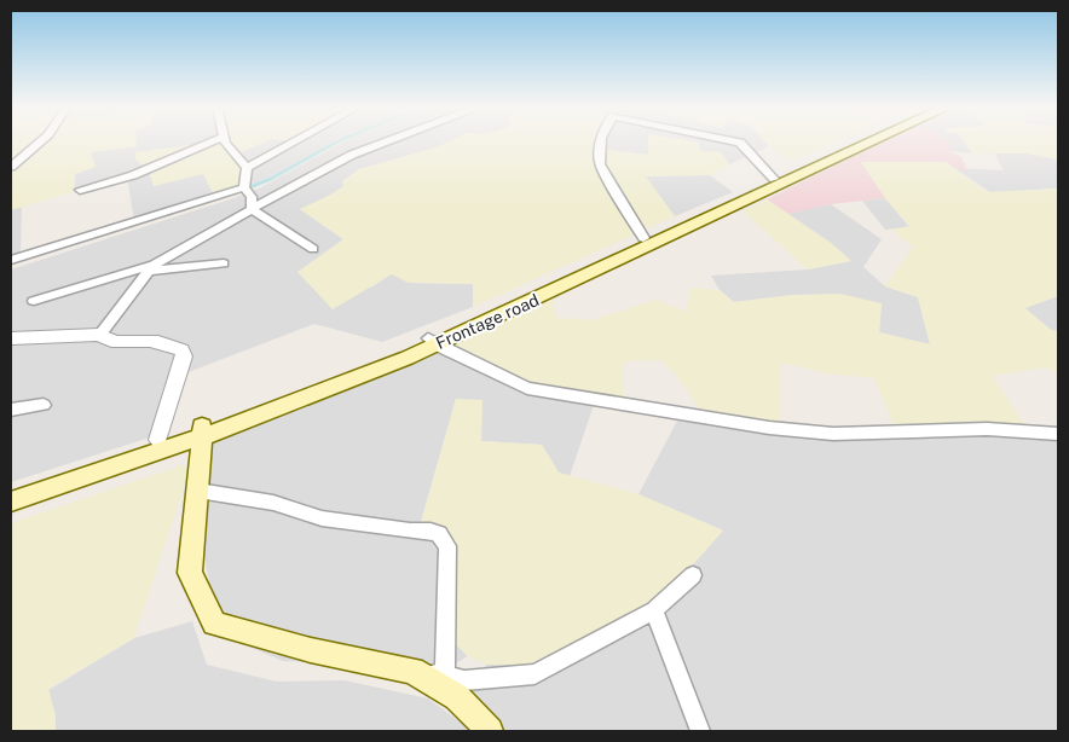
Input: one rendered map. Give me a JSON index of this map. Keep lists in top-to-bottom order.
{
  "streets": {
    "main road": ["Frontage road"]
  }
}
